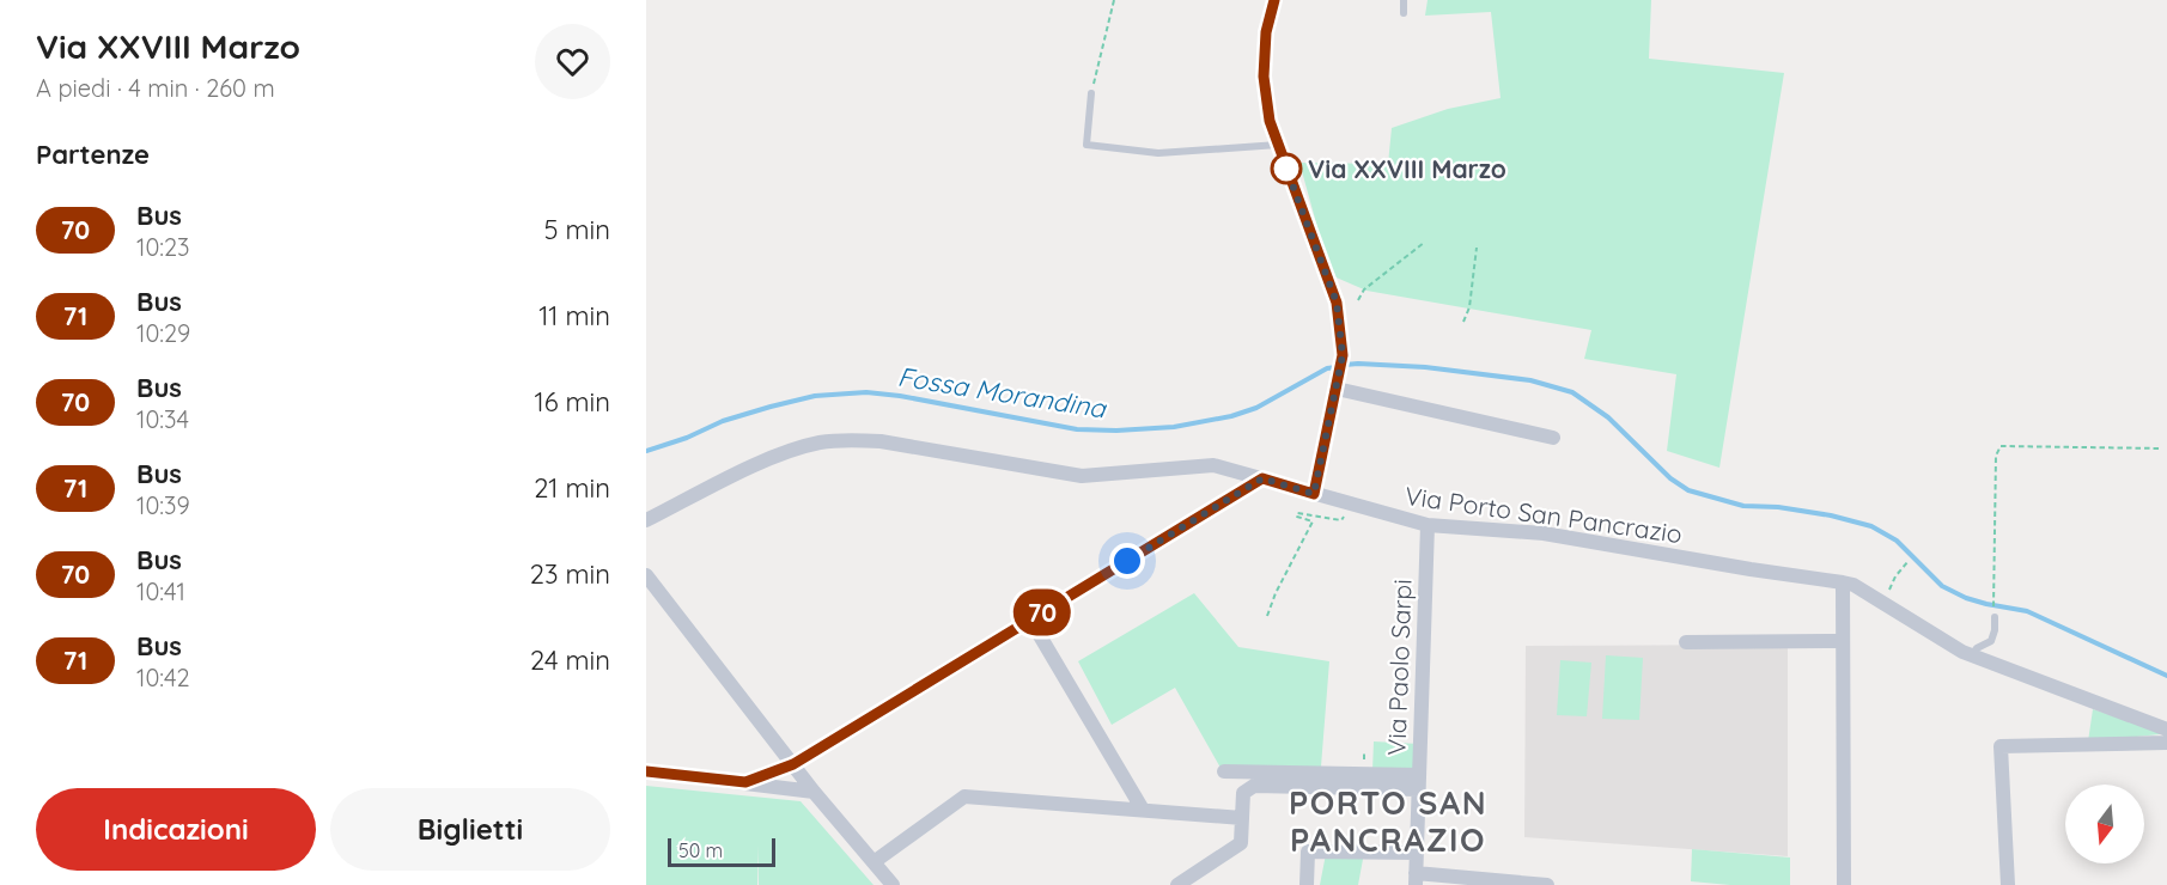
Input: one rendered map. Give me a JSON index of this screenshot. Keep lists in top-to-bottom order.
{
  "streets": {
    "street": ["Via Porto San Pancrazio", "Via Paolo Sarpi"]
  },
  "crossings": [
    ["Via Porto San Pancrazio", "Via Paolo Sarpi"]
  ],
  "districts": ["PORTO SAN PANCRAZIO"],
  "water": ["Fossa Morandina"],
  "places": ["Via XXVIII Marzo"],
  "lines": ["bus line 70"],
  "scale_bar": "50 m",
  "north": "bottom",
  "page": {
    "heading": [
      ["Via XXVIII Marzo", "A piedi · 4 min · 260 m"],
      "Partenze"
    ],
    "on_map": "70",
    "list": [
      {
        "mark": "70",
        "name": "Bus",
        "note": "10:23",
        "value": "5 min"
      },
      {
        "mark": "71",
        "name": "Bus",
        "note": "10:29",
        "value": "11 min"
      },
      {
        "mark": "70",
        "name": "Bus",
        "note": "10:34",
        "value": "16 min"
      },
      {
        "mark": "71",
        "name": "Bus",
        "note": "10:39",
        "value": "21 min"
      },
      {
        "mark": "70",
        "name": "Bus",
        "note": "10:41",
        "value": "23 min"
      },
      {
        "mark": "71",
        "name": "Bus",
        "note": "10:42",
        "value": "24 min"
      }
    ],
    "buttons": ["Indicazioni", "Biglietti"],
    "scale": "50 m"
  }
}
